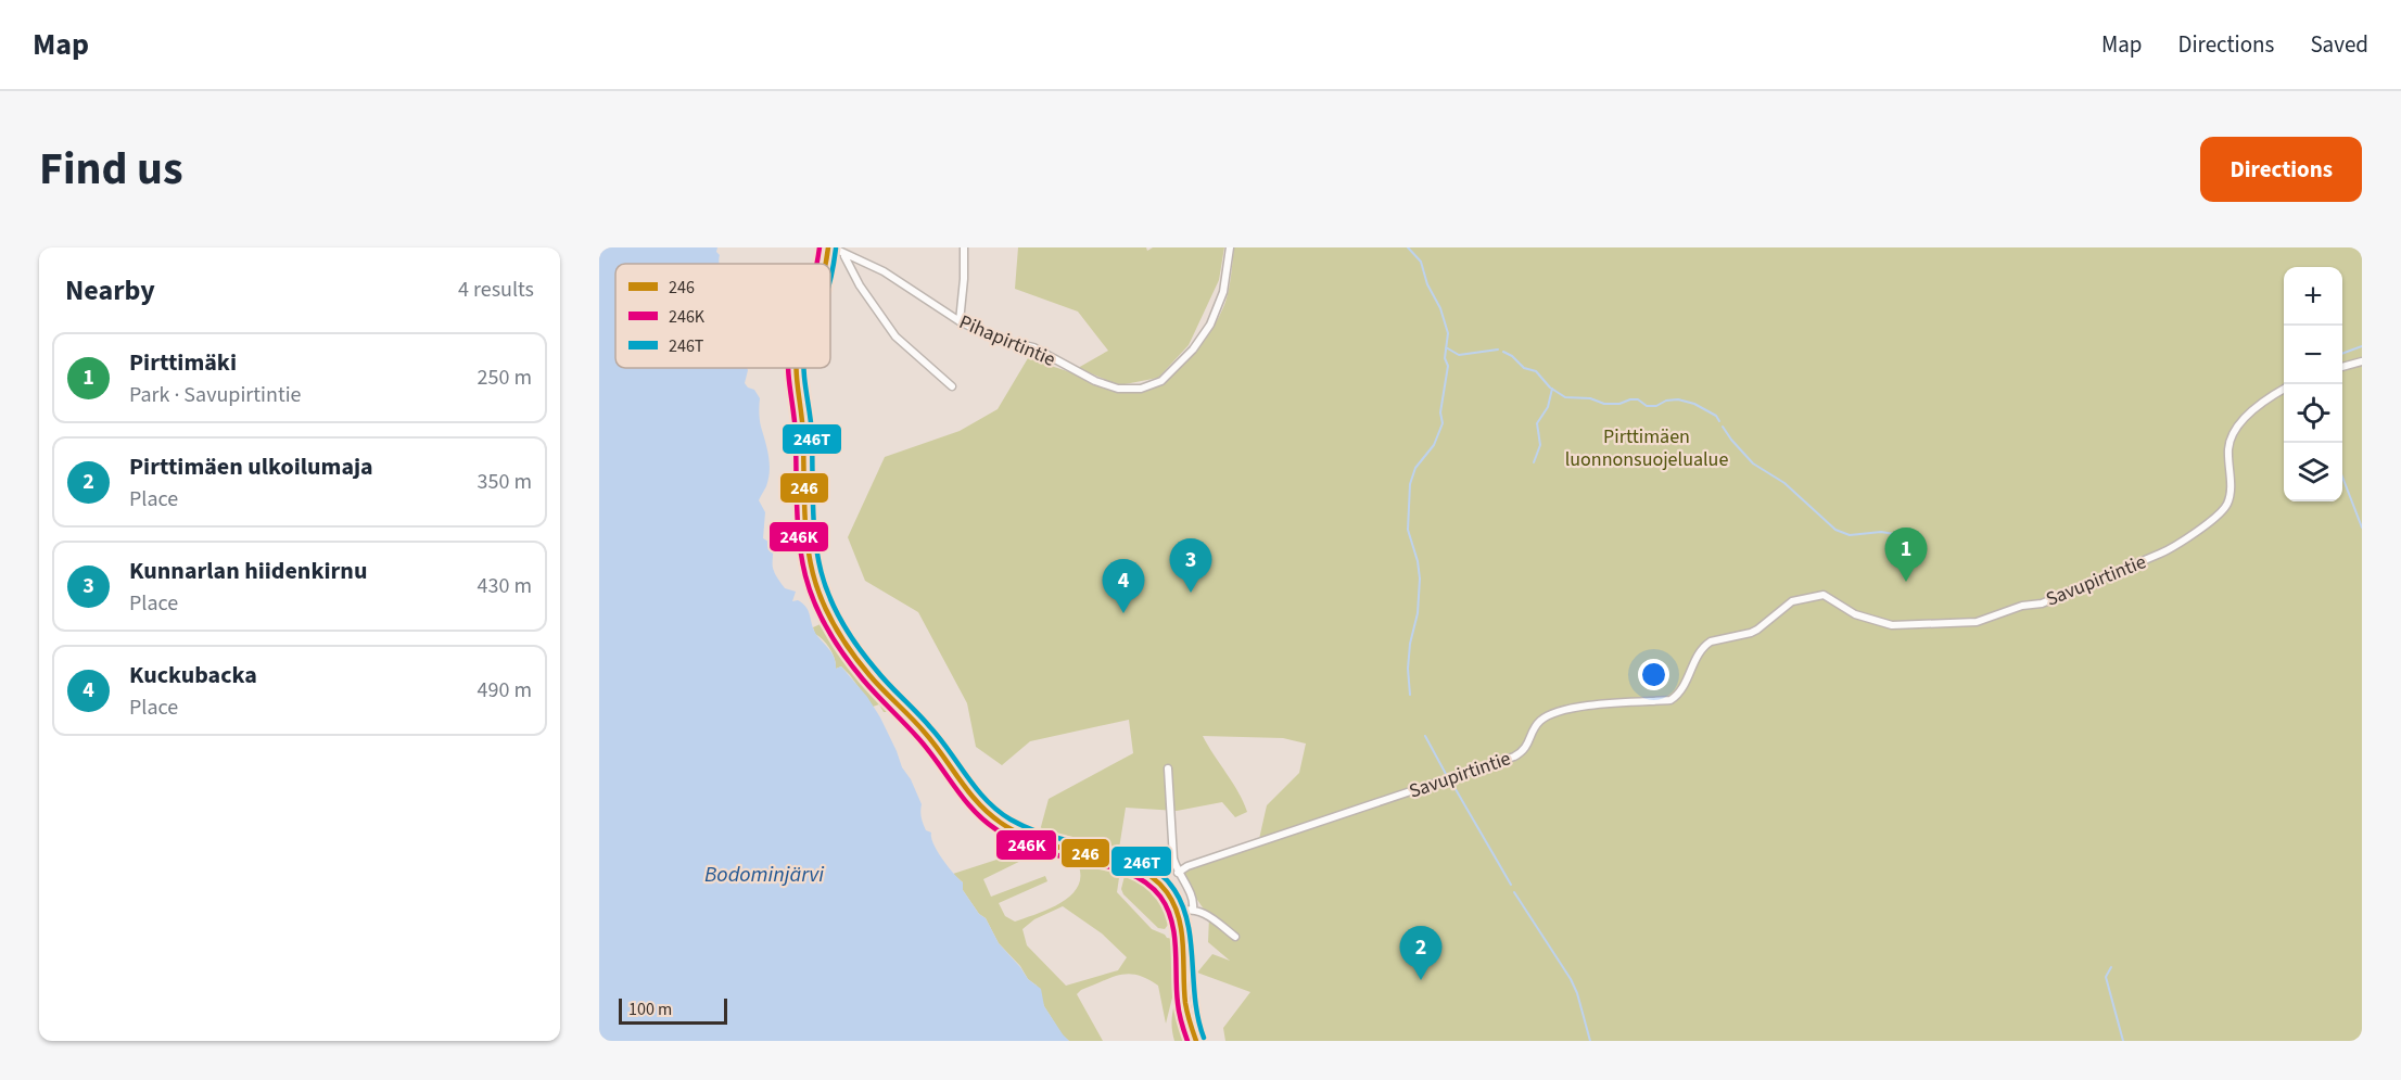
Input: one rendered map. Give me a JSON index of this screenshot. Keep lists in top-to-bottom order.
{
  "streets": {
    "street": ["Pihapirtintie", "Savupirtintie"]
  },
  "water": ["Bodominjärvi"],
  "parks": ["Pirttimäen luonnonsuojelualue"],
  "lines": ["transit line 246", "transit line 246K", "transit line 246T"],
  "legend": ["246", "246K", "246T"],
  "scale_bar": "100 m",
  "page": {
    "header": "Map",
    "nav": ["Map", "Directions", "Saved"],
    "title": "Find us",
    "buttons": "Directions",
    "heading": ["Nearby", "4 results"],
    "map_buttons": ["+", "−"],
    "list": [
      {
        "mark": "1",
        "name": "Pirttimäki",
        "note": "Park · Savupirtintie",
        "value": "250 m"
      },
      {
        "mark": "2",
        "name": "Pirttimäen ulkoilumaja",
        "note": "Place",
        "value": "350 m"
      },
      {
        "mark": "3",
        "name": "Kunnarlan hiidenkirnu",
        "note": "Place",
        "value": "430 m"
      },
      {
        "mark": "4",
        "name": "Kuckubacka",
        "note": "Place",
        "value": "490 m"
      }
    ],
    "pins": [
      "1",
      "3",
      "4",
      "2"
    ],
    "scale": "100 m"
  }
}
